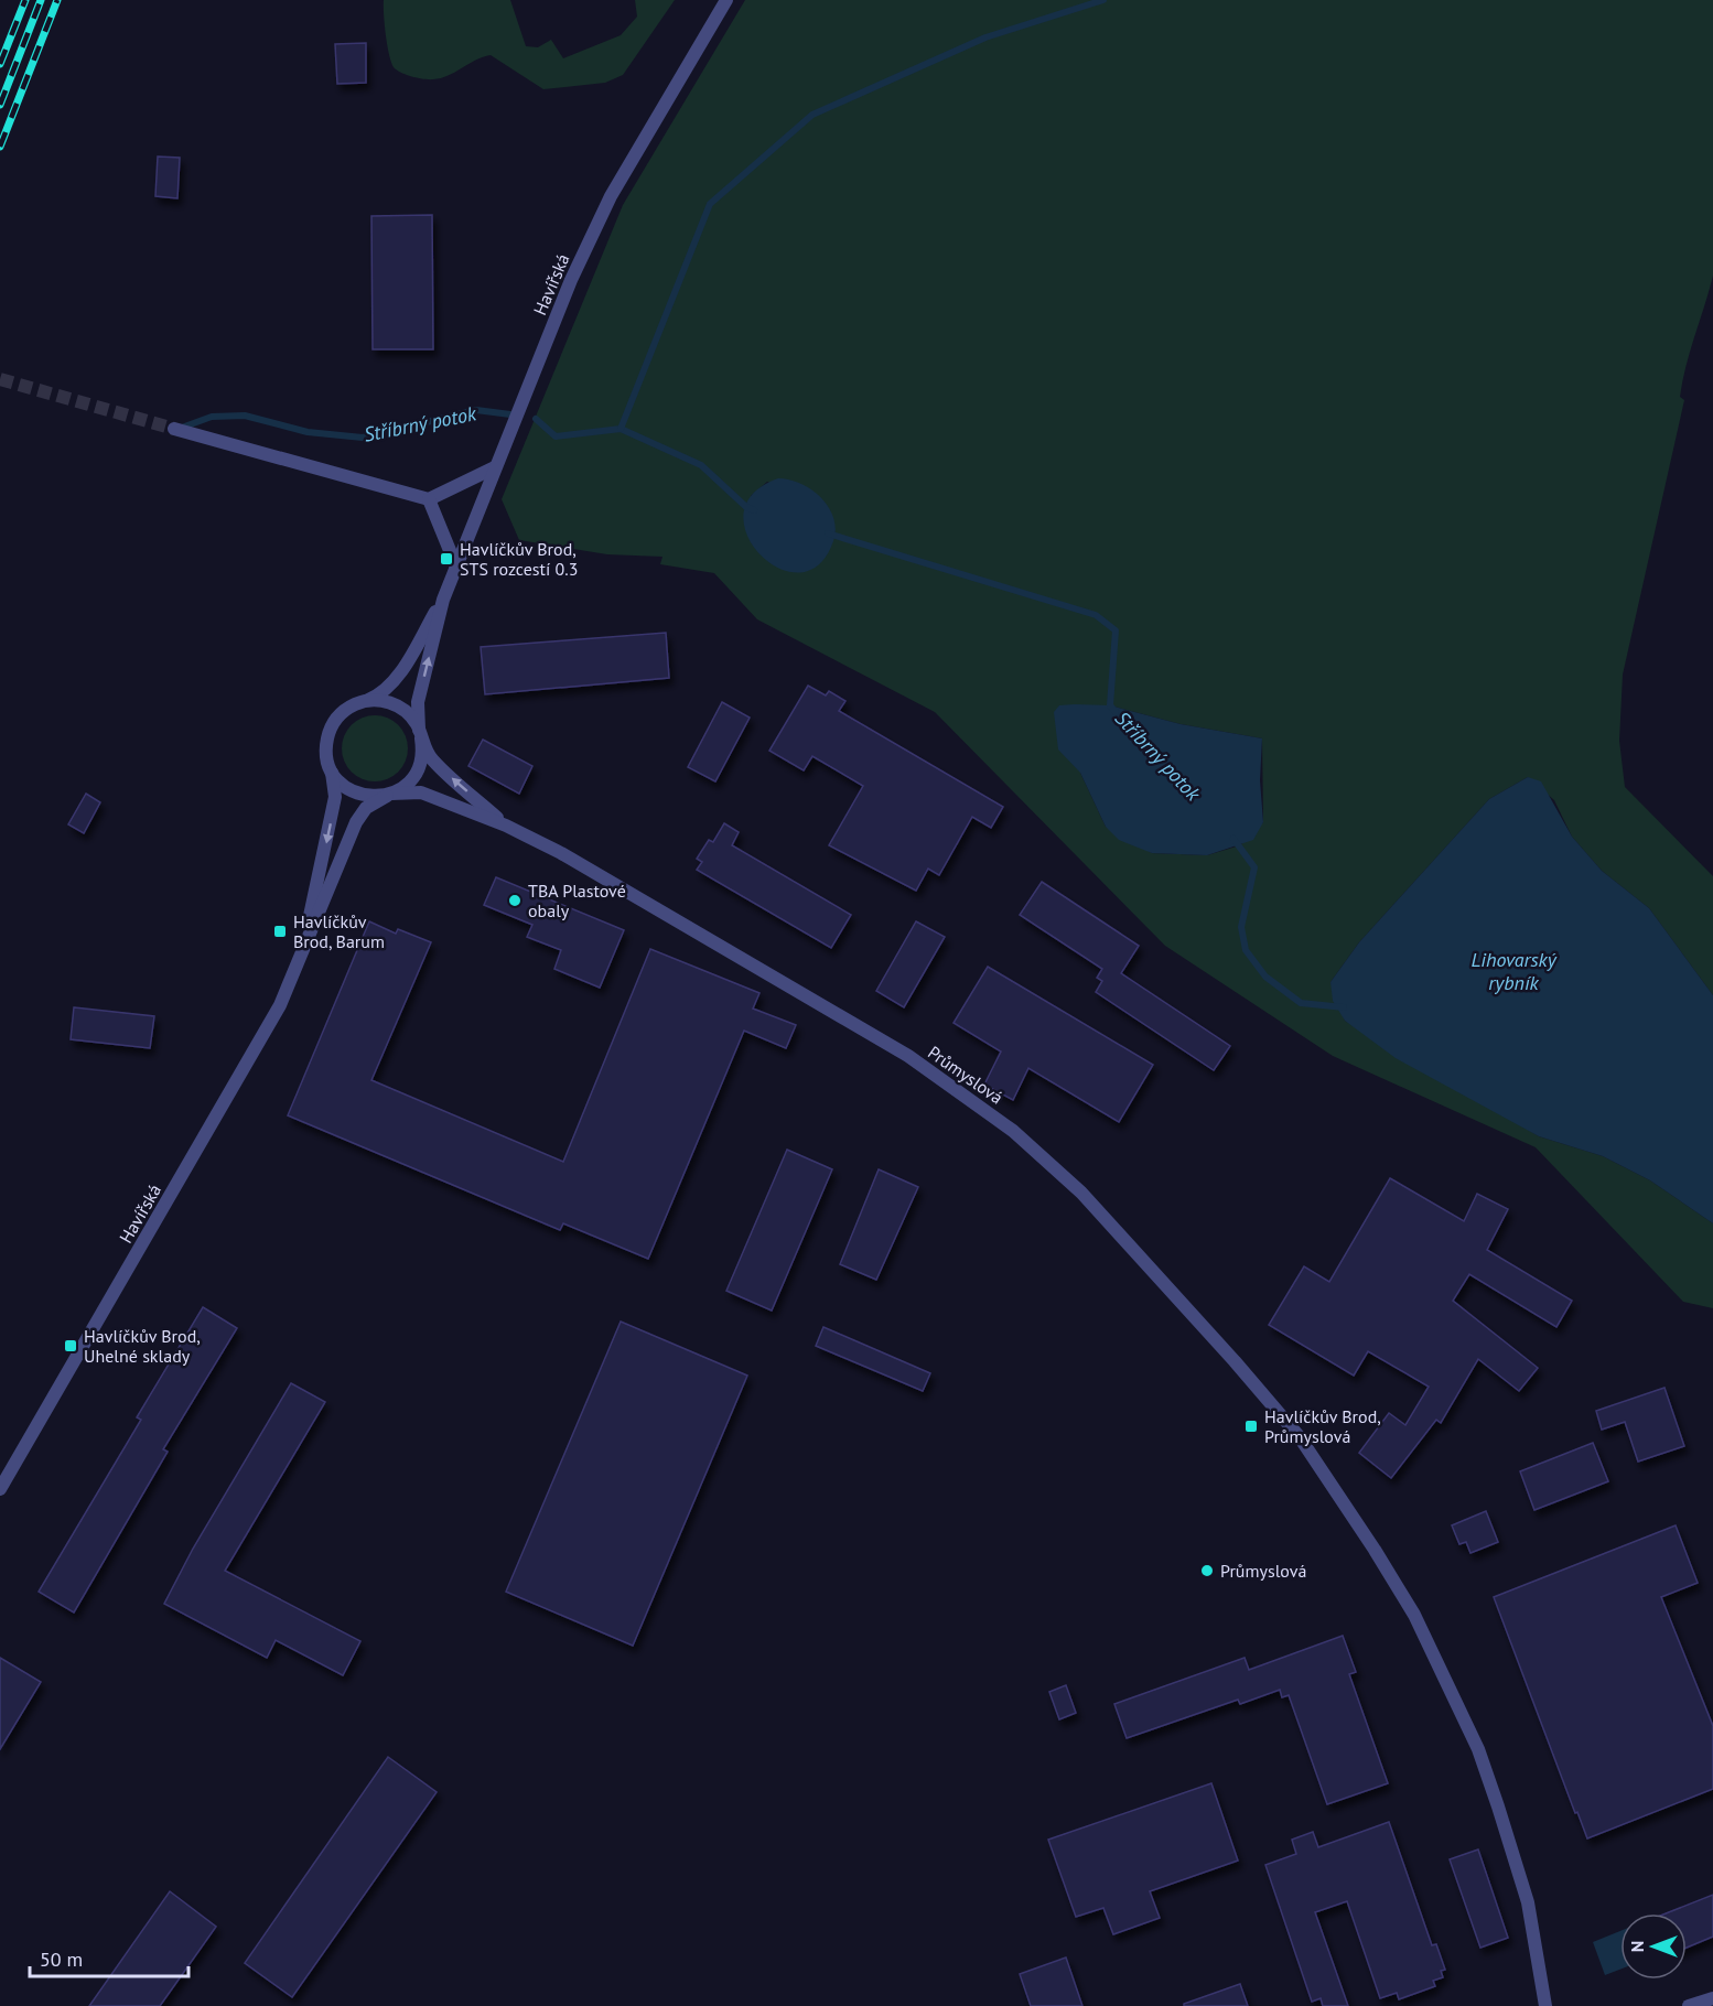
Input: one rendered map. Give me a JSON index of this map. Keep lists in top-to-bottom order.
{
  "streets": {
    "street": ["Havířská", "Průmyslová"]
  },
  "crossings": [
    ["Havířská", "Průmyslová"]
  ],
  "water": ["Stříbrný potok", "Lihovarský rybník"],
  "places": {
    "transit": [
      "Havlíčkův Brod, STS rozcestí 0.3",
      "Havlíčkův Brod, Barum",
      "Havlíčkův Brod, Uhelné sklady",
      "Havlíčkův Brod, Průmyslová"
    ],
    "other": ["TBA Plastové obaly", "Průmyslová"]
  },
  "scale_bar": "50 m",
  "north": "left"
}
